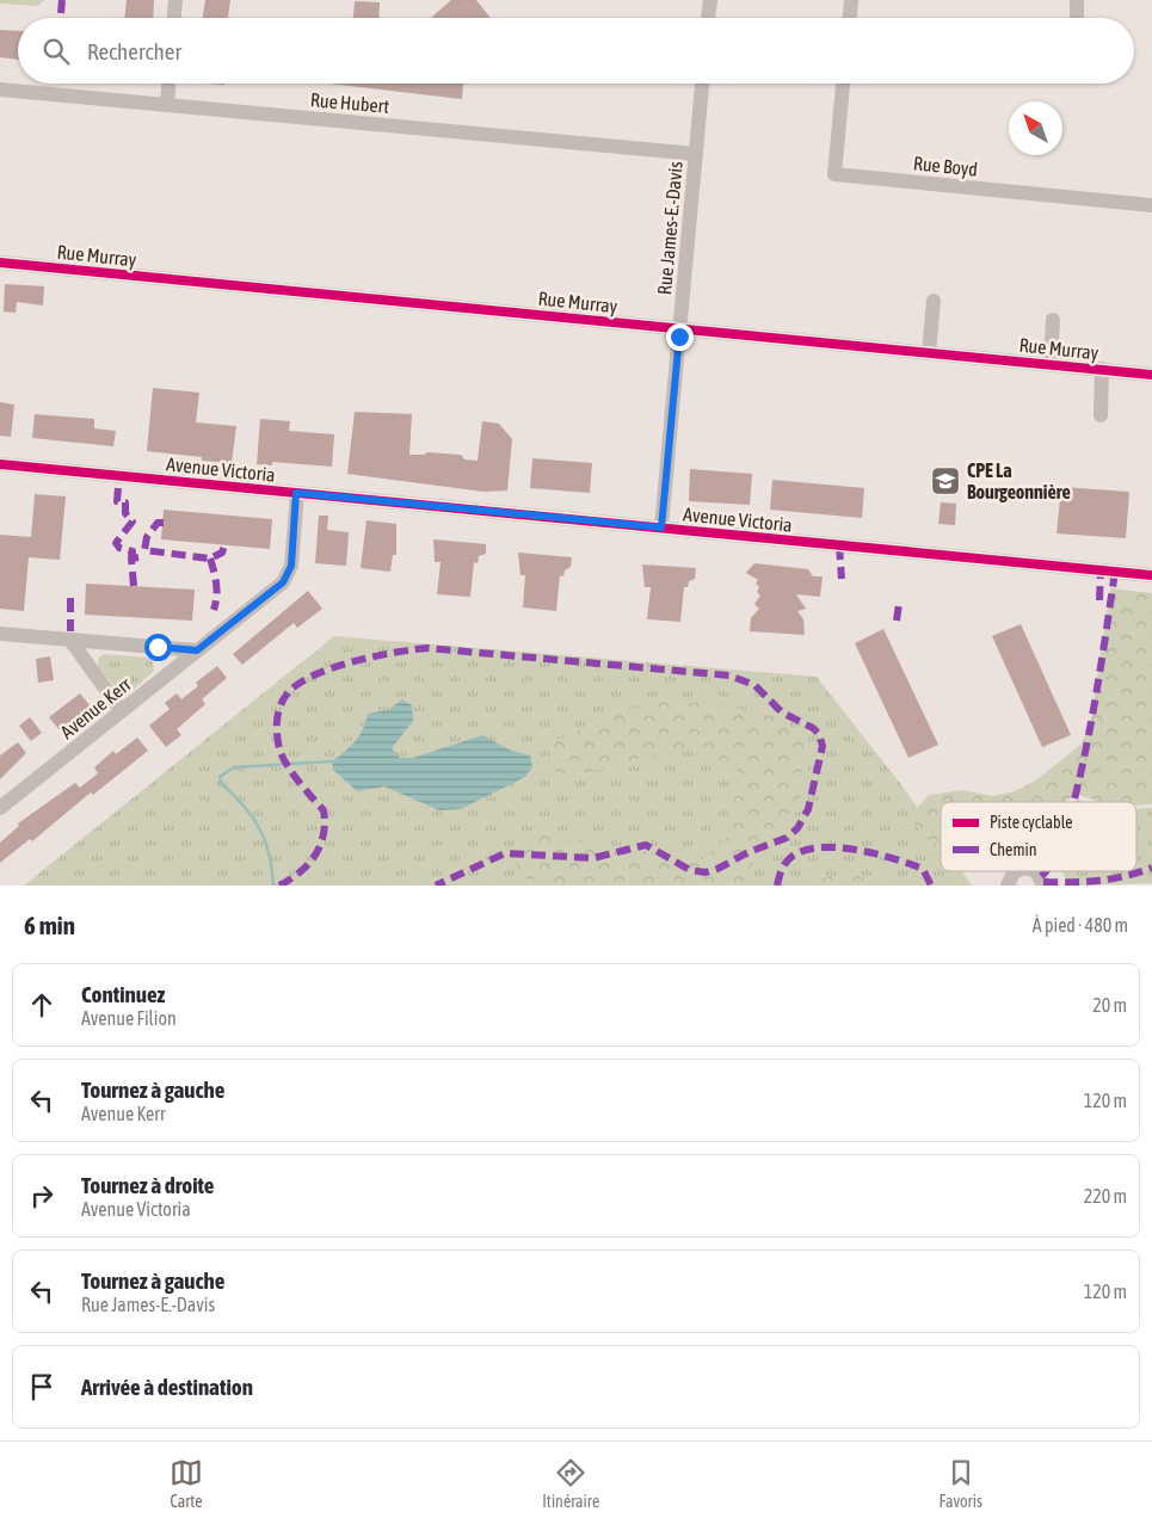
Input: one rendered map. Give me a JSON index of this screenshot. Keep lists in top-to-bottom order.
{
  "streets": {
    "street": [
      "Rue Hubert",
      "Rue Boyd",
      "Rue James-E.-Davis",
      "Rue Murray",
      "Avenue Victoria",
      "Avenue Kerr"
    ]
  },
  "crossings": [
    ["Rue Hubert", "Rue James-E.-Davis"],
    ["Rue James-E.-Davis", "Rue Murray"],
    ["Rue James-E.-Davis", "Avenue Victoria"],
    ["Avenue Victoria", "Avenue Kerr"]
  ],
  "places": {
    "school or university": ["CPE La Bourgeonnière"]
  },
  "legend": ["Piste cyclable", "Chemin"],
  "north": "top left",
  "page": {
    "search": "Rechercher",
    "heading": ["6 min", "À pied · 480 m"],
    "list": [
      ["Continuez", "Avenue Filion", "20 m"],
      ["Tournez à gauche", "Avenue Kerr", "120 m"],
      ["Tournez à droite", "Avenue Victoria", "220 m"],
      ["Tournez à gauche", "Rue James-E.-Davis", "120 m"],
      "Arrivée à destination"
    ],
    "nav": ["Carte", "Itinéraire", "Favoris"]
  }
}
